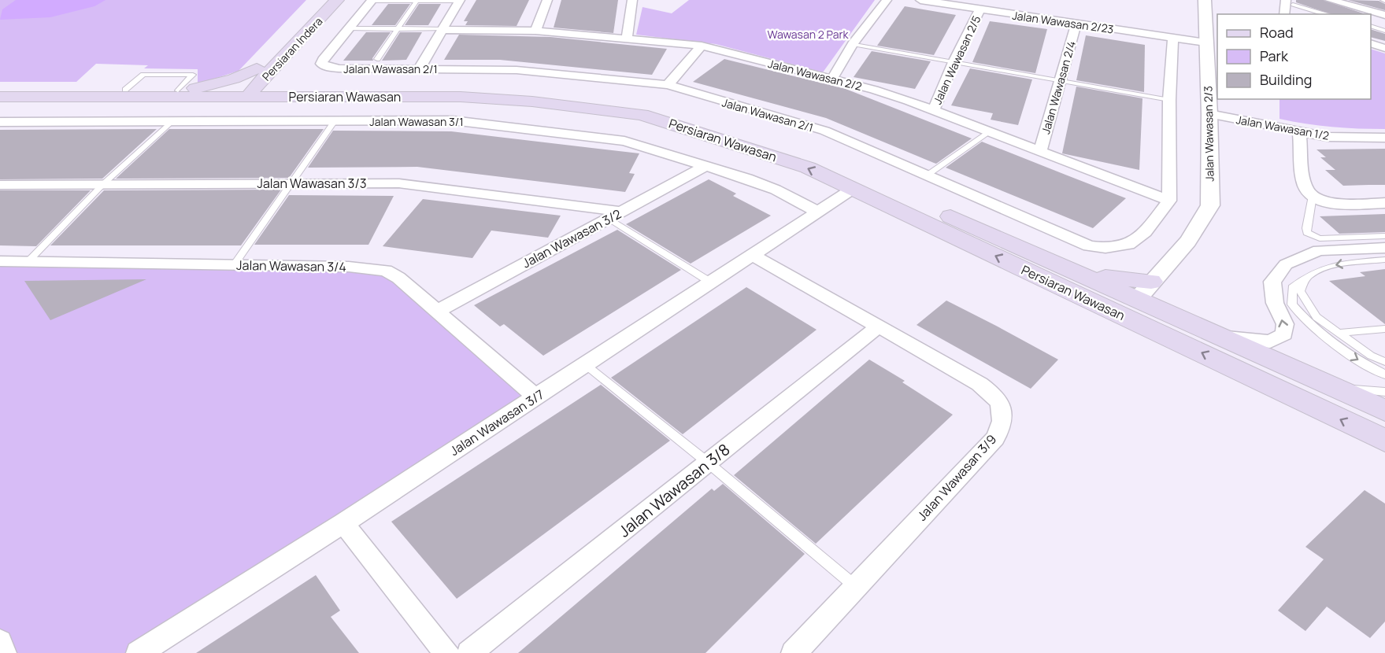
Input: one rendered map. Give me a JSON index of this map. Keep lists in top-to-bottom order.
{
  "streets": {
    "main road": ["Persiaran Indera", "Persiaran Wawasan"],
    "street": [
      "Jalan Wawasan 2/23",
      "Jalan Wawasan 2/5",
      "Jalan Wawasan 2/1",
      "Jalan Wawasan 2/2",
      "Jalan Wawasan 2/4",
      "Jalan Wawasan 3/1",
      "Jalan Wawasan 1/2",
      "Jalan Wawasan 2/3",
      "Jalan Wawasan 3/3",
      "Jalan Wawasan 3/2",
      "Jalan Wawasan 3/4",
      "Jalan Wawasan 3/7",
      "Jalan Wawasan 3/9",
      "Jalan Wawasan 3/8"
    ]
  },
  "crossings": [
    ["Jalan Wawasan 2/23", "Jalan Wawasan 2/5"],
    ["Jalan Wawasan 2/23", "Jalan Wawasan 2/4"],
    ["Jalan Wawasan 2/23", "Jalan Wawasan 2/3"],
    ["Persiaran Indera", "Persiaran Wawasan"],
    ["Jalan Wawasan 2/5", "Jalan Wawasan 2/2"],
    ["Jalan Wawasan 2/1", "Jalan Wawasan 2/2"],
    ["Jalan Wawasan 2/2", "Jalan Wawasan 2/4"],
    ["Persiaran Wawasan", "Jalan Wawasan 2/3"],
    ["Persiaran Wawasan", "Jalan Wawasan 3/7"],
    ["Jalan Wawasan 3/1", "Jalan Wawasan 3/2"],
    ["Jalan Wawasan 3/1", "Jalan Wawasan 3/7"],
    ["Jalan Wawasan 1/2", "Jalan Wawasan 2/3"],
    ["Jalan Wawasan 3/3", "Jalan Wawasan 3/2"],
    ["Jalan Wawasan 3/2", "Jalan Wawasan 3/4"],
    ["Jalan Wawasan 3/4", "Jalan Wawasan 3/7"],
    ["Jalan Wawasan 3/7", "Jalan Wawasan 3/9"],
    ["Jalan Wawasan 3/9", "Jalan Wawasan 3/8"]
  ],
  "parks": ["Wawasan 2 Park"],
  "legend": ["Road", "Park", "Building"]
}
